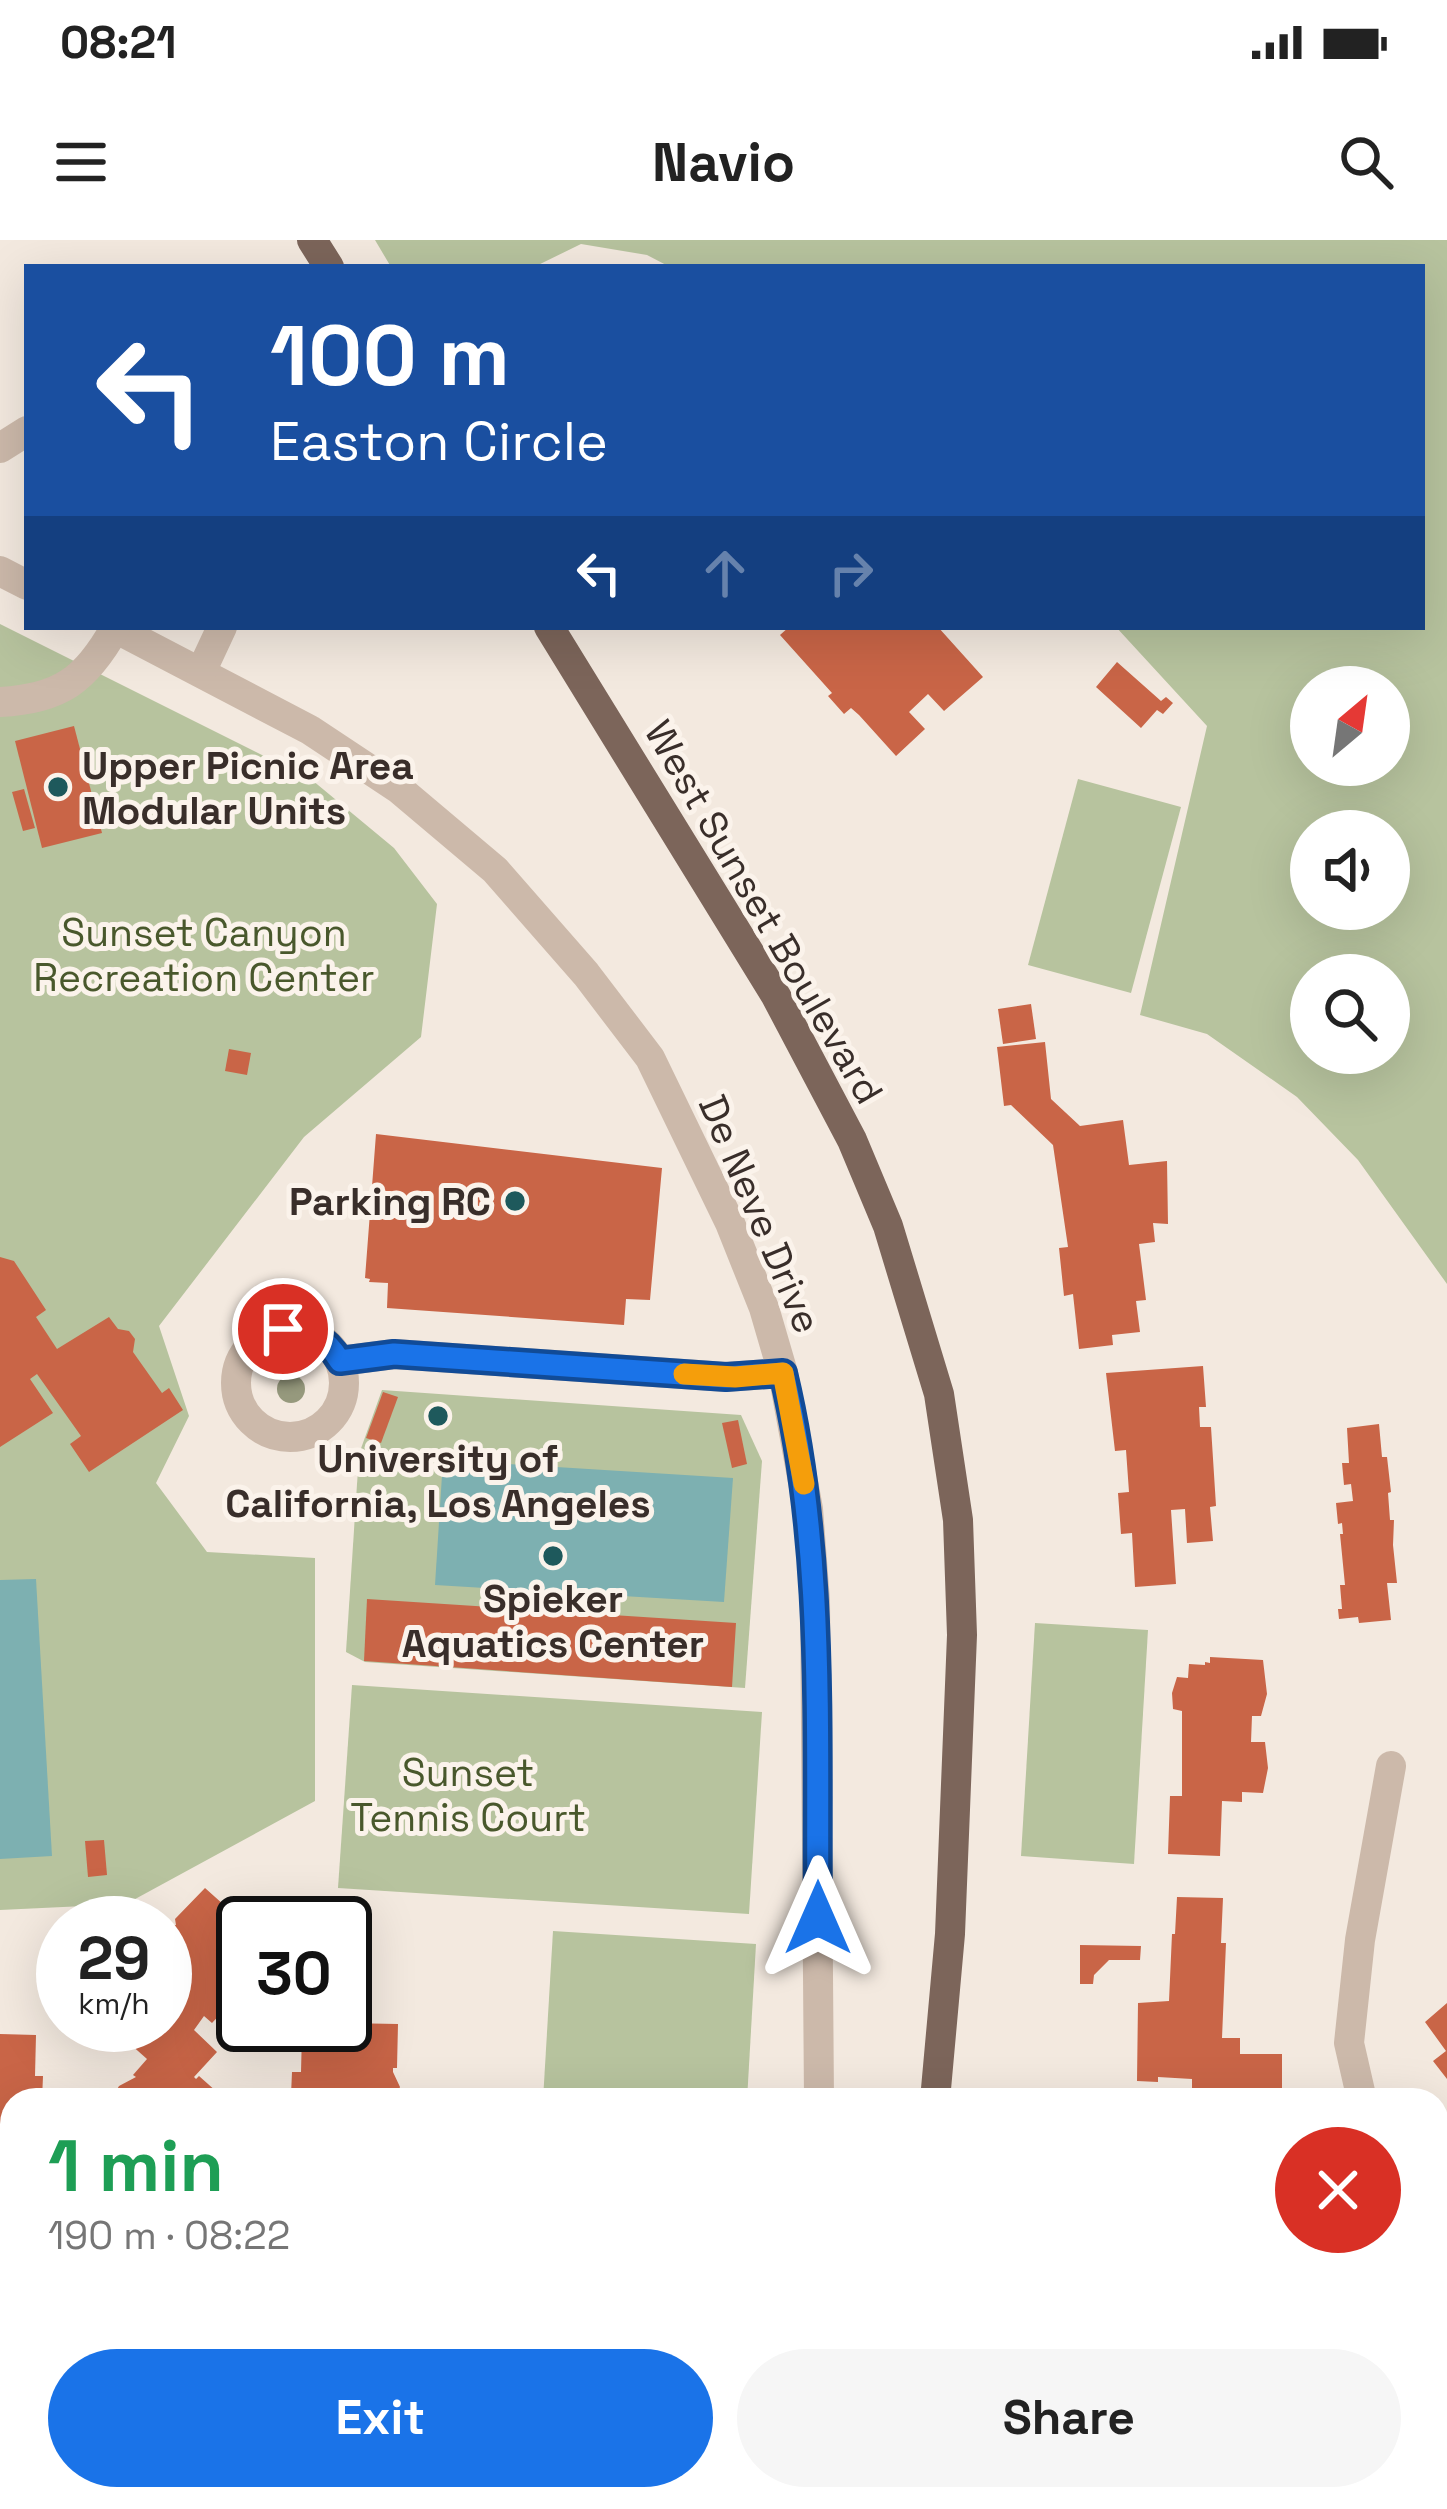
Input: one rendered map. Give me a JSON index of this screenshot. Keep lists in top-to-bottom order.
{
  "streets": {
    "main road": ["West Sunset Boulevard"],
    "street": ["De Neve Drive"]
  },
  "parks": ["Sunset Canyon Recreation Center", "Sunset Tennis Court"],
  "places": [
    "Upper Picnic Area Modular Units",
    "Parking RC",
    "University of California, Los Angeles",
    "Spieker Aquatics Center"
  ],
  "north": "top right",
  "page": {
    "status": "08:21",
    "header": "Navio",
    "turn": ["100 m", "Easton Circle"],
    "speed": "29 km/h",
    "limit": "30",
    "heading": ["1 min", "190 m · 08:22"],
    "buttons": ["Exit", "Share"]
  }
}
